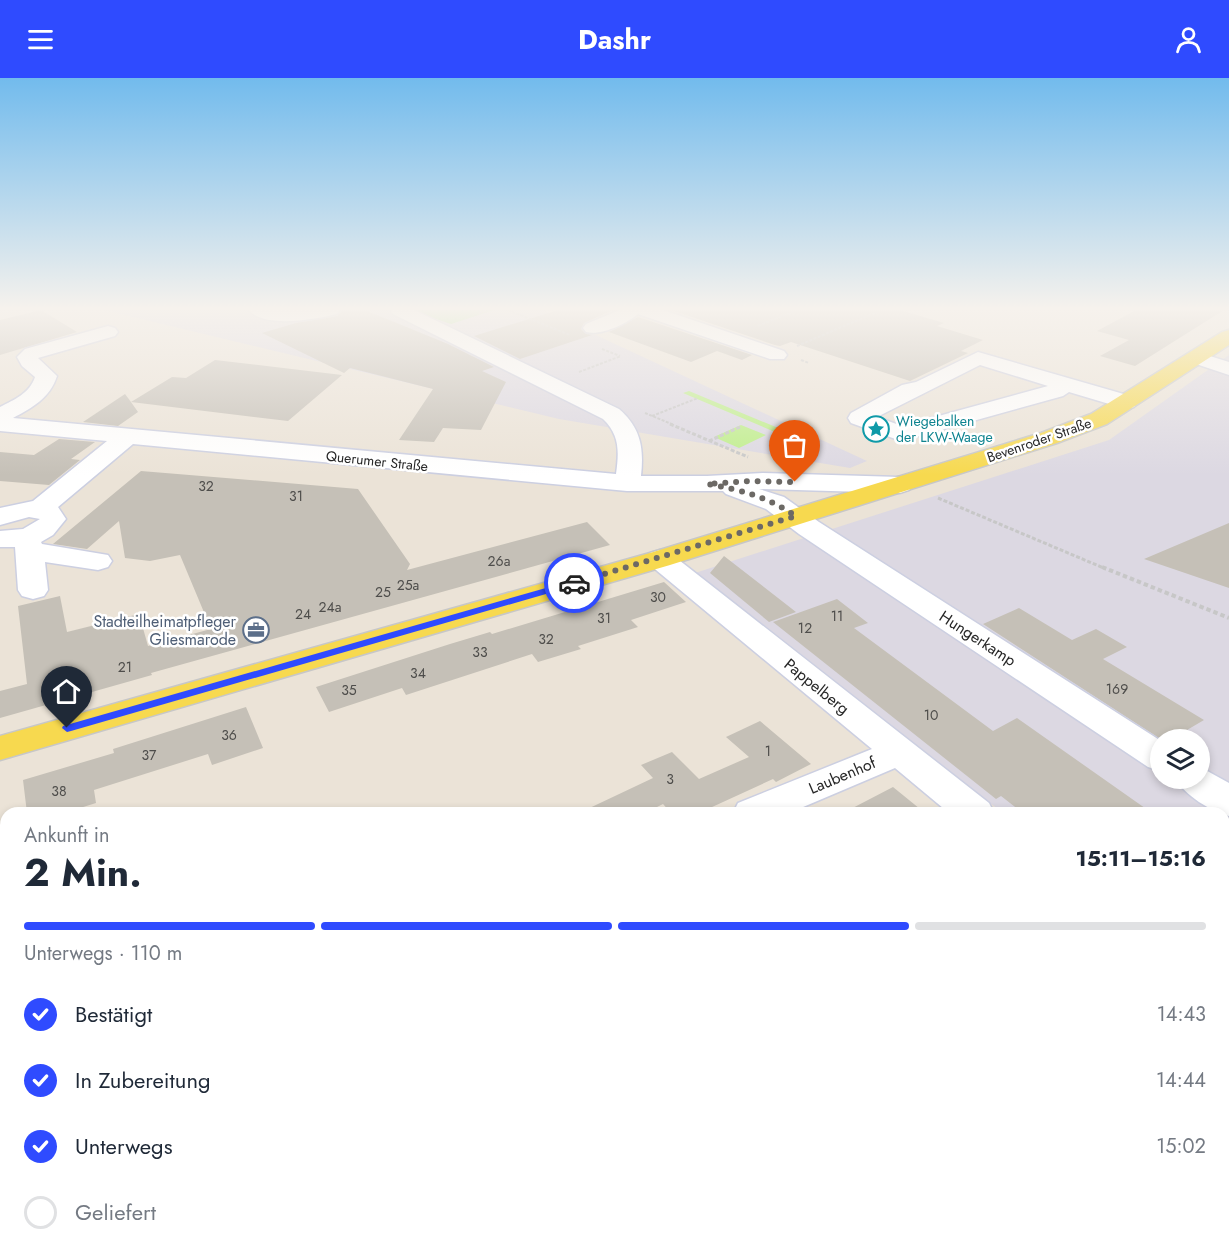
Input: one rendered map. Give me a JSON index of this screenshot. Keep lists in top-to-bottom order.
{
  "streets": {
    "main road": ["Bevenroder Straße"],
    "street": [
      "Querumer Straße",
      "Hungerkamp",
      "Pappelberg",
      "Laubenhof"
    ]
  },
  "crossings": [
    ["Bevenroder Straße", "Querumer Straße"],
    ["Bevenroder Straße", "Hungerkamp"],
    ["Bevenroder Straße", "Pappelberg"],
    ["Querumer Straße", "Hungerkamp"],
    ["Pappelberg", "Laubenhof"]
  ],
  "places": {
    "place": ["Wiegebalken der LKW-Waage"],
    "office": ["Stadteilheimatpfleger Gliesmarode"]
  },
  "house_numbers": [
    "32",
    "31",
    "26a",
    "25a",
    "25",
    "30",
    "24a",
    "24",
    "11",
    "31",
    "12",
    "32",
    "33",
    "21",
    "34",
    "169",
    "35",
    "10",
    "36",
    "1",
    "37",
    "3",
    "38"
  ],
  "page": {
    "header": "Dashr",
    "heading": ["2 Min.", "Ankunft in", "15:11–15:16"],
    "bar": "Unterwegs · 110 m",
    "list": [
      ["Bestätigt", "14:43"],
      ["In Zubereitung", "14:44"],
      ["Unterwegs", "15:02"],
      "Geliefert"
    ]
  }
}
